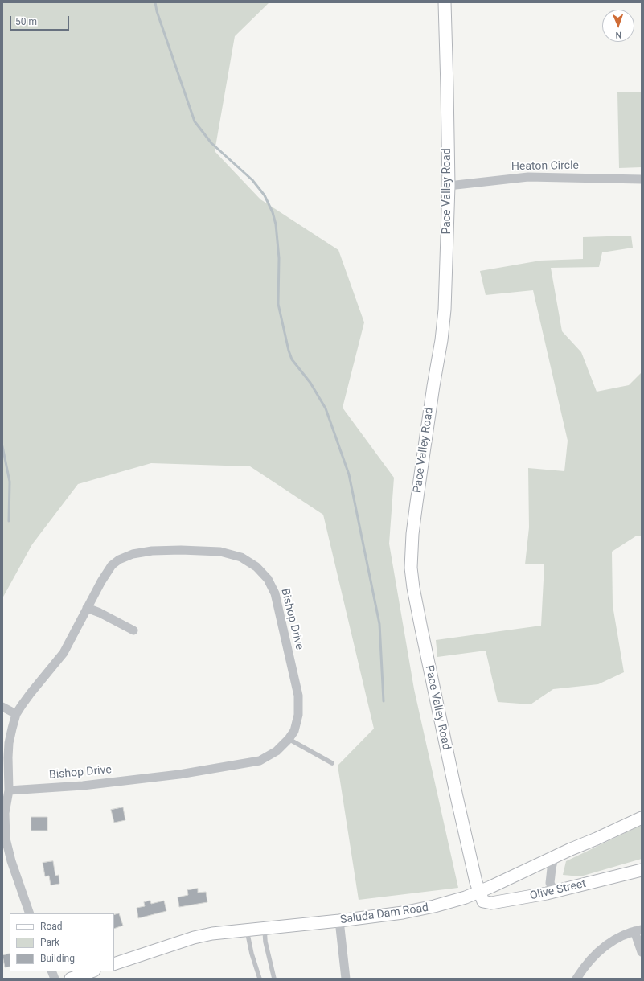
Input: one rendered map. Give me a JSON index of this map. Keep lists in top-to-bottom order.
{
  "streets": {
    "street": [
      "Heaton Circle",
      "Pace Valley Road",
      "Bishop Drive",
      "Olive Street",
      "Saluda Dam Road"
    ]
  },
  "crossings": [
    ["Heaton Circle", "Pace Valley Road"],
    ["Pace Valley Road", "Olive Street"],
    ["Pace Valley Road", "Saluda Dam Road"],
    ["Olive Street", "Saluda Dam Road"]
  ],
  "legend": ["Road", "Park", "Building"],
  "scale_bar": "50 m",
  "north": "bottom"
}
